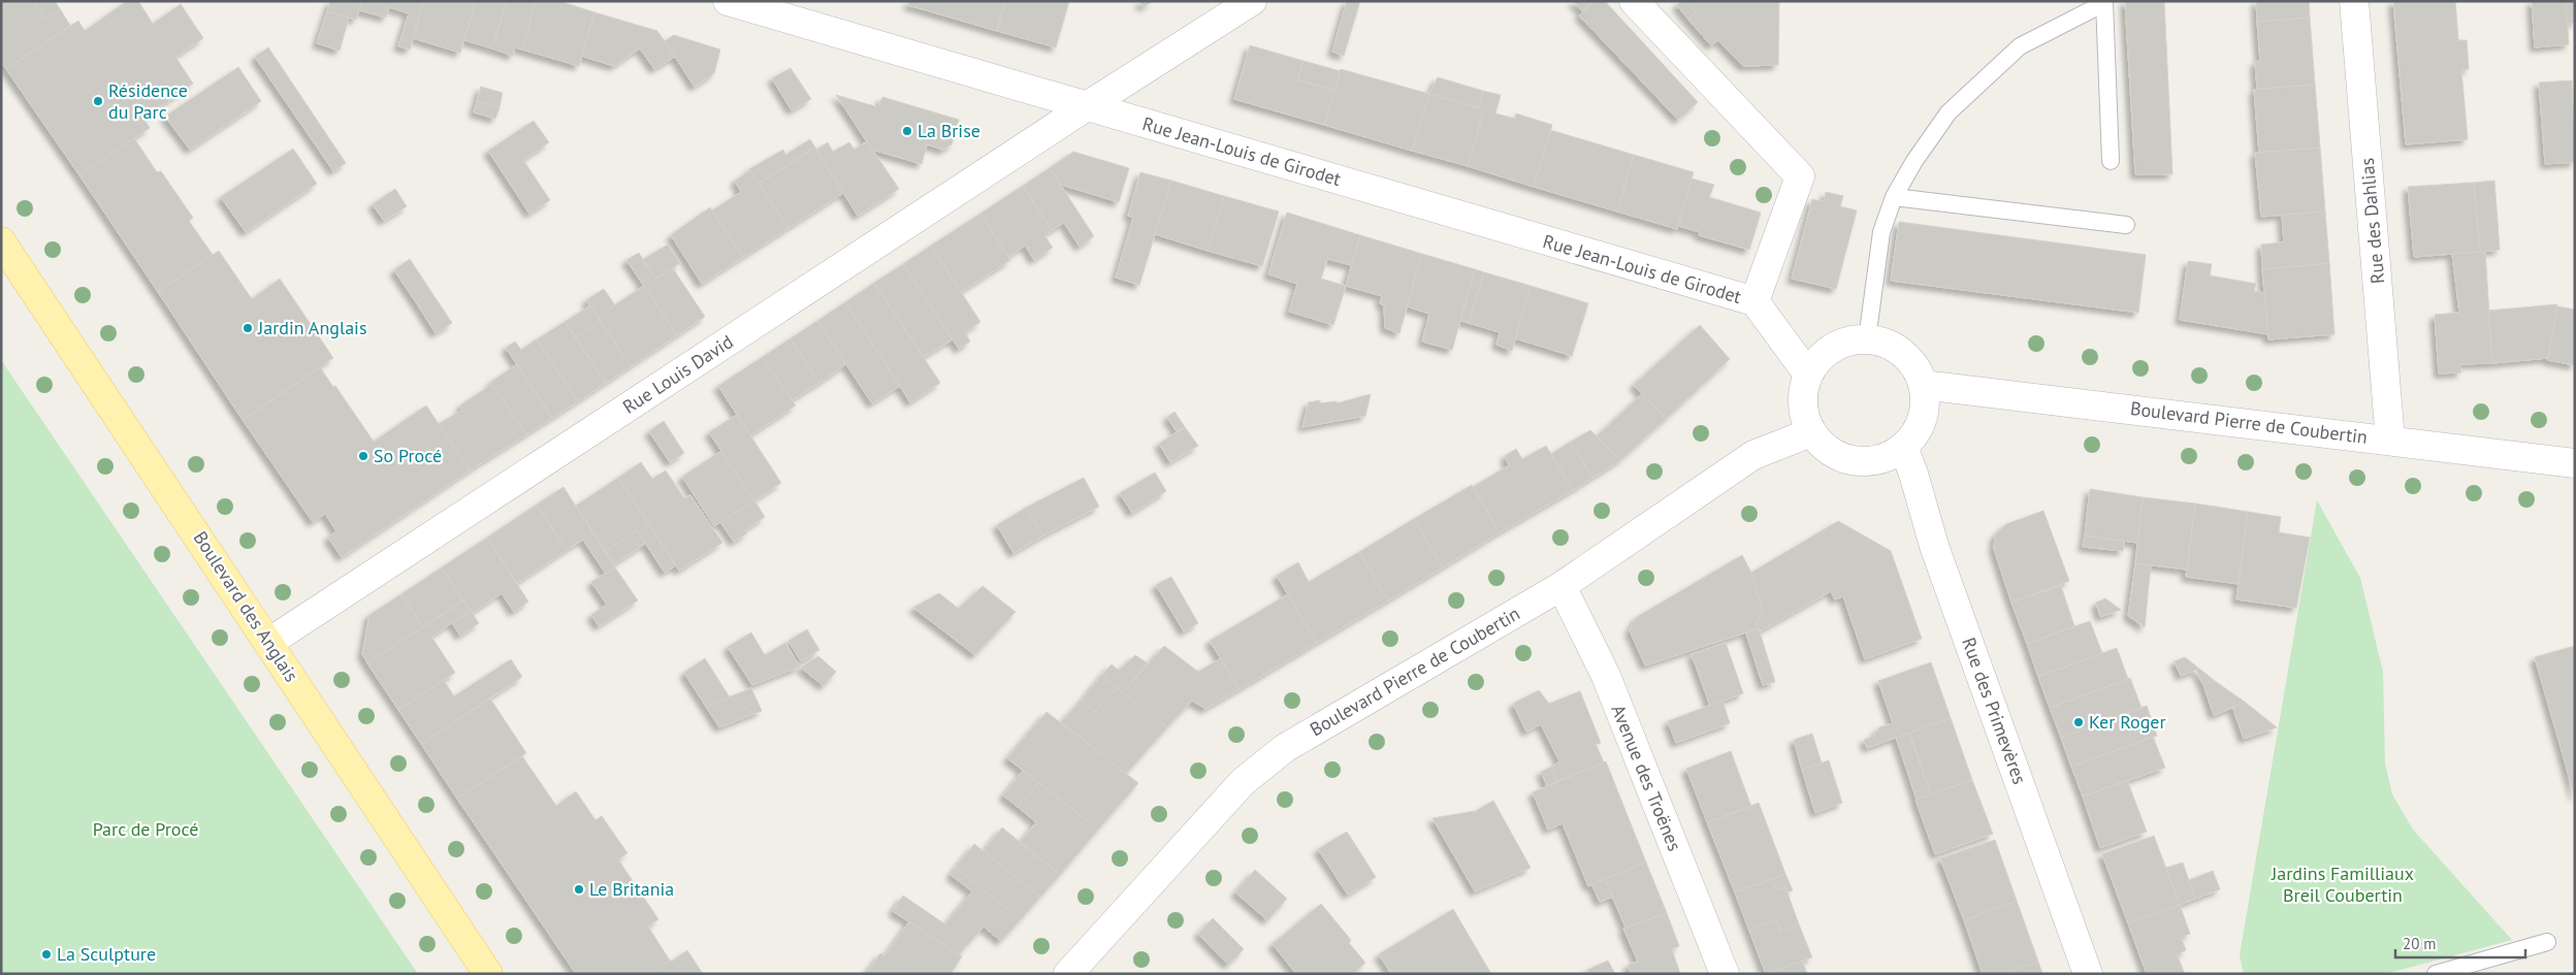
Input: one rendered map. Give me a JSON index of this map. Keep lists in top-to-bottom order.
{
  "streets": {
    "main road": ["Boulevard des Anglais"],
    "street": [
      "Rue Jean-Louis de Girodet",
      "Rue des Dahlias",
      "Rue Louis David",
      "Boulevard Pierre de Coubertin",
      "Rue des Primevères",
      "Avenue des Troënes"
    ]
  },
  "crossings": [
    ["Rue Jean-Louis de Girodet", "Rue Louis David"],
    ["Rue Jean-Louis de Girodet", "Boulevard Pierre de Coubertin"],
    ["Rue Jean-Louis de Girodet", "Rue des Primevères"],
    ["Rue des Dahlias", "Boulevard Pierre de Coubertin"],
    ["Rue Louis David", "Boulevard des Anglais"],
    ["Boulevard Pierre de Coubertin", "Rue des Primevères"],
    ["Boulevard Pierre de Coubertin", "Avenue des Troënes"]
  ],
  "parks": ["Parc de Procé", "Jardins Familliaux Breil Coubertin"],
  "places": [
    "Résidence du Parc",
    "La Brise",
    "Jardin Anglais",
    "So Procé",
    "Ker Roger",
    "Le Britania",
    "La Sculpture"
  ],
  "scale_bar": "20 m"
}
